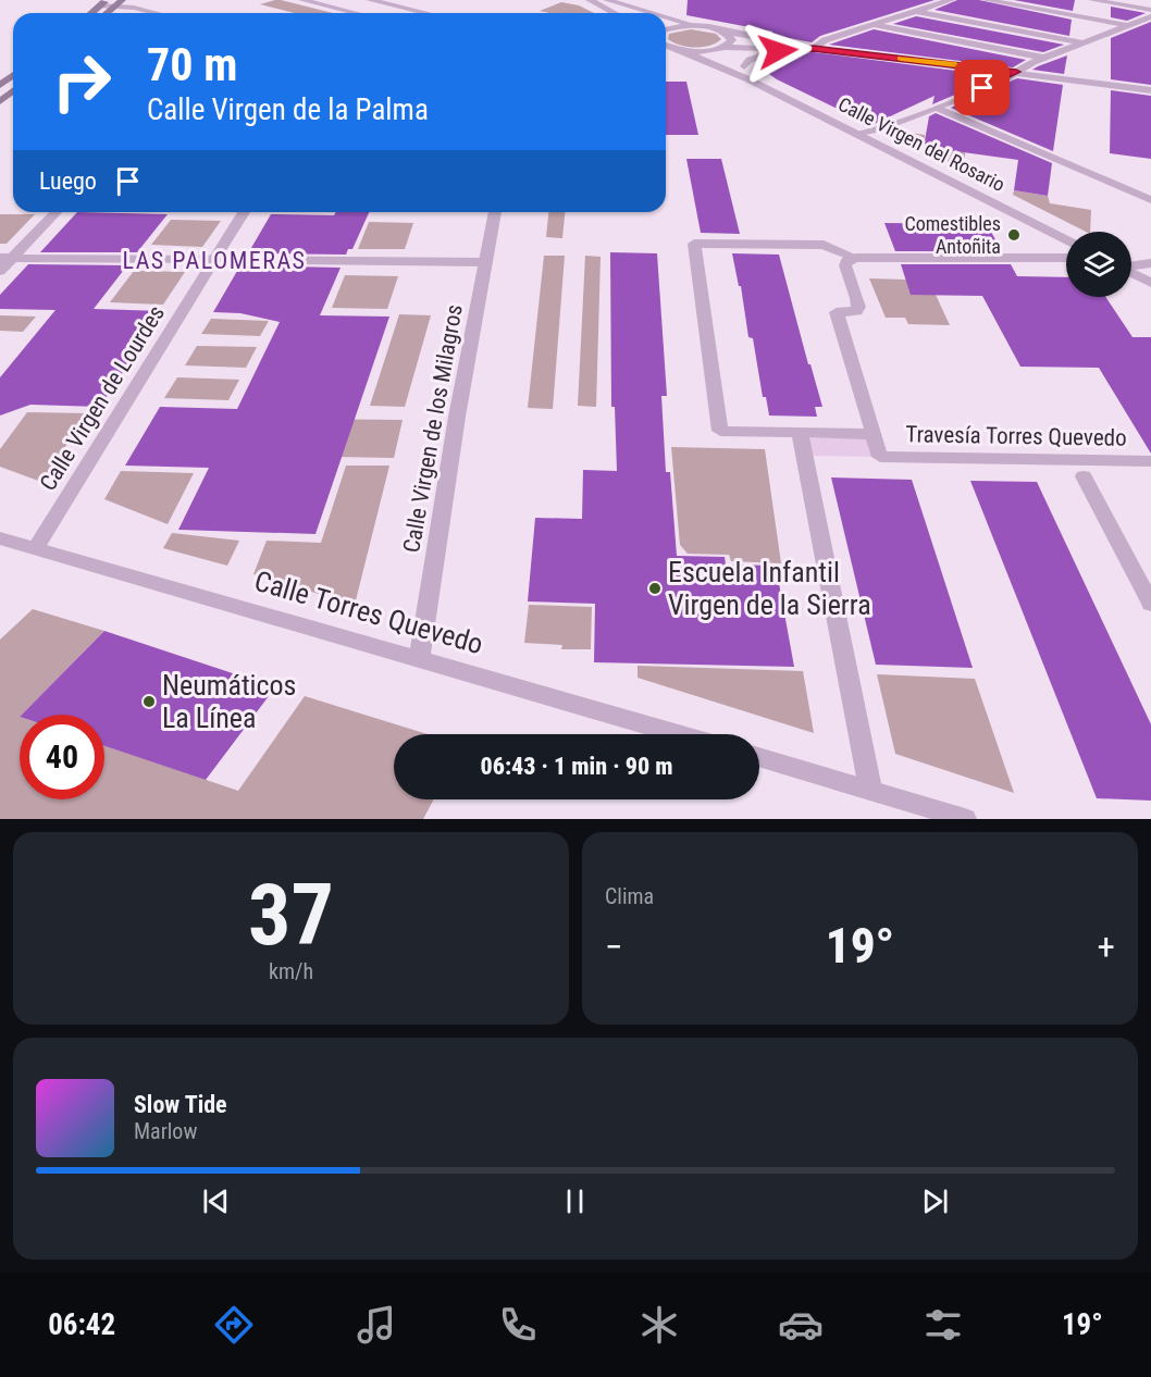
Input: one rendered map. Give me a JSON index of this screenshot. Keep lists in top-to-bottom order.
{
  "streets": {
    "street": [
      "Calle Virgen del Rosario",
      "Calle Virgen de Lourdes",
      "Calle Virgen de los Milagros",
      "Travesía Torres Quevedo",
      "Calle Torres Quevedo"
    ]
  },
  "crossings": [
    ["Calle Virgen de Lourdes", "Calle Torres Quevedo"],
    ["Calle Virgen de los Milagros", "Calle Torres Quevedo"]
  ],
  "districts": ["LAS PALOMERAS"],
  "places": ["Comestibles Antoñita", "Escuela Infantil Virgen de la Sierra", "Neumáticos La Línea"],
  "page": {
    "turn": ["70 m", "Calle Virgen de la Palma"],
    "then": "Luego",
    "limit": "40",
    "trip": "06:43 · 1 min · 90 m",
    "tile": [
      ["37", "km/h"],
      "Clima"
    ],
    "heat": ["−", "19°", "+"],
    "song": ["Slow Tide", "Marlow"],
    "tabs": ["06:42", "19°"]
  }
}
